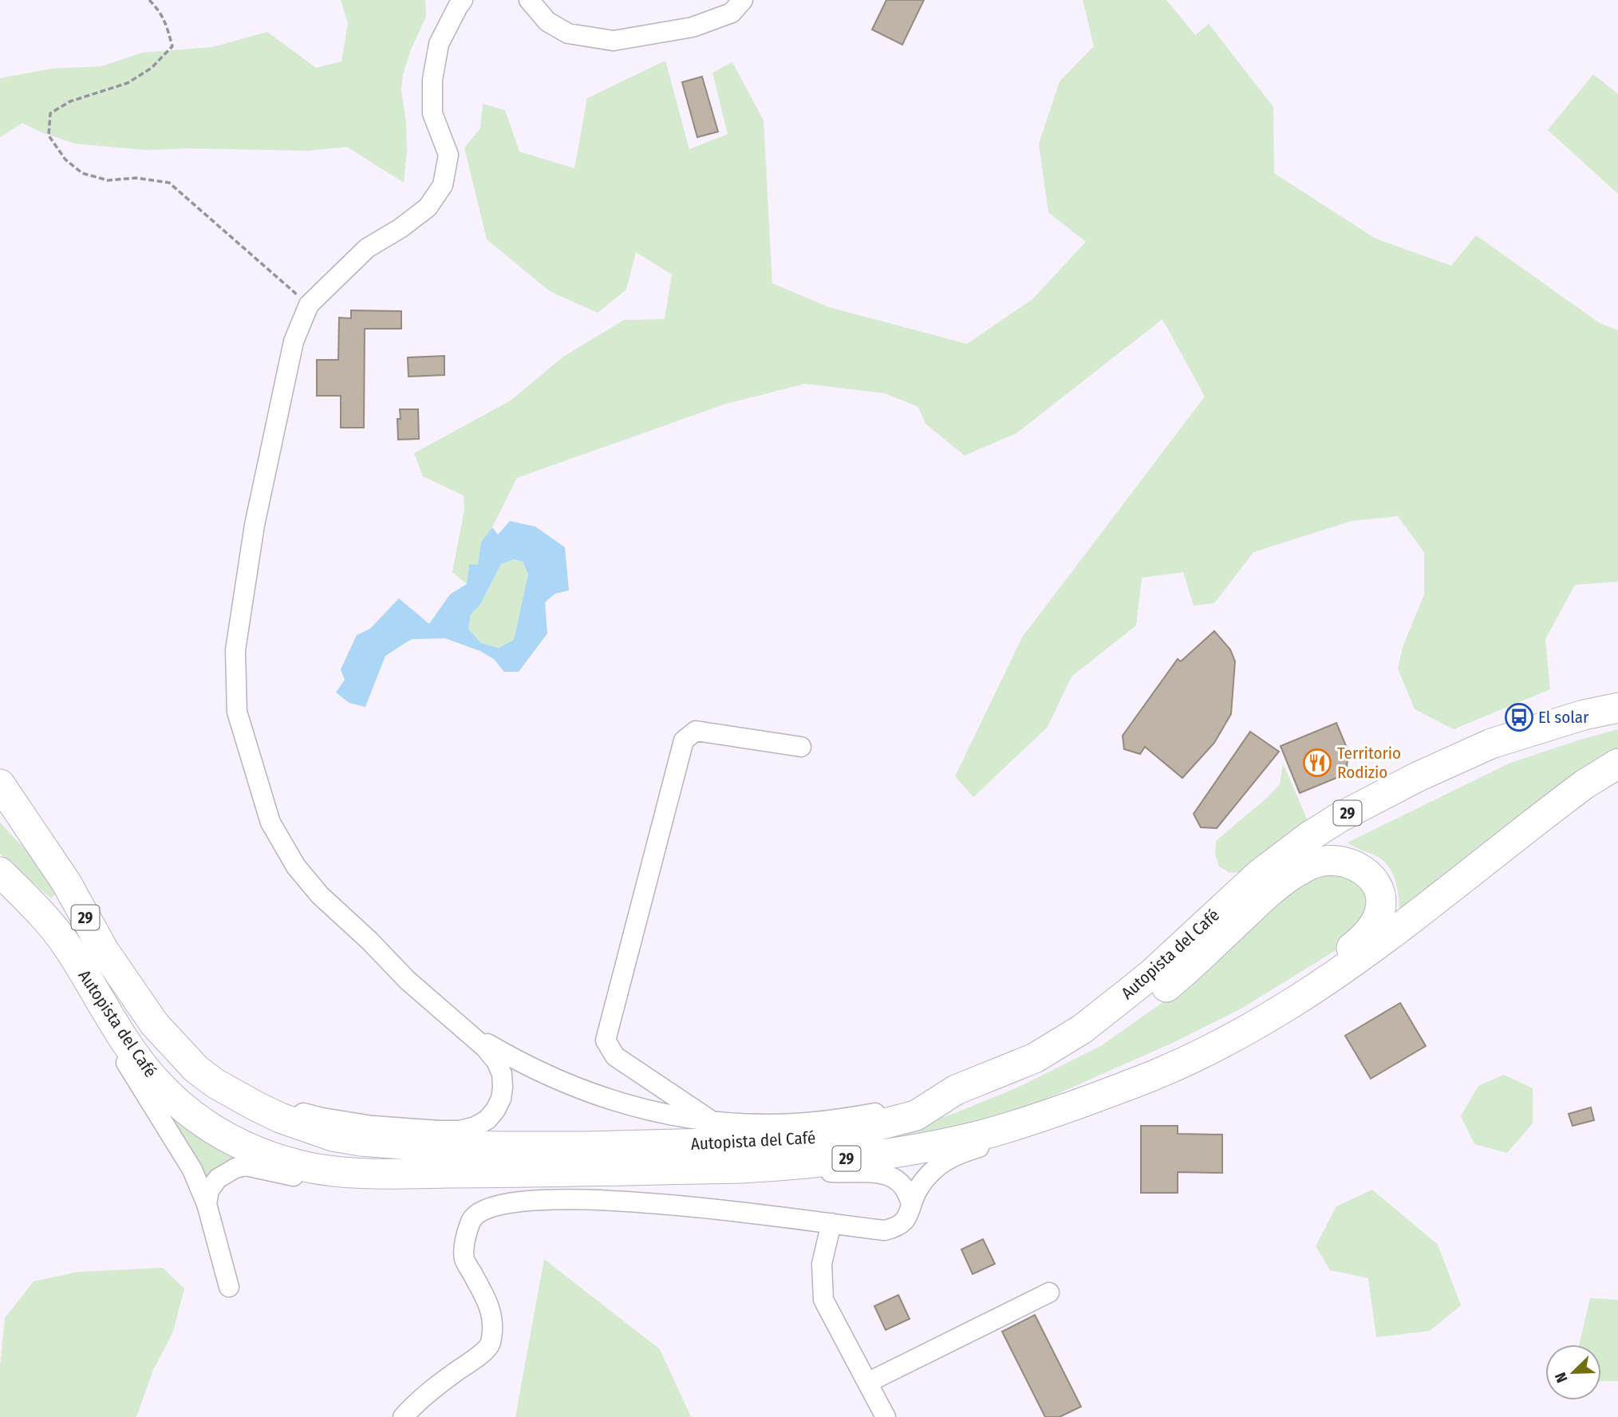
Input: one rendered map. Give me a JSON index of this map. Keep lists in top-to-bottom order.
{
  "streets": {
    "highway": ["29", "Autopista del Café"]
  },
  "places": {
    "bus stop": ["El solar"],
    "restaurant": ["Territorio Rodizio"]
  },
  "north": "bottom left"
}
